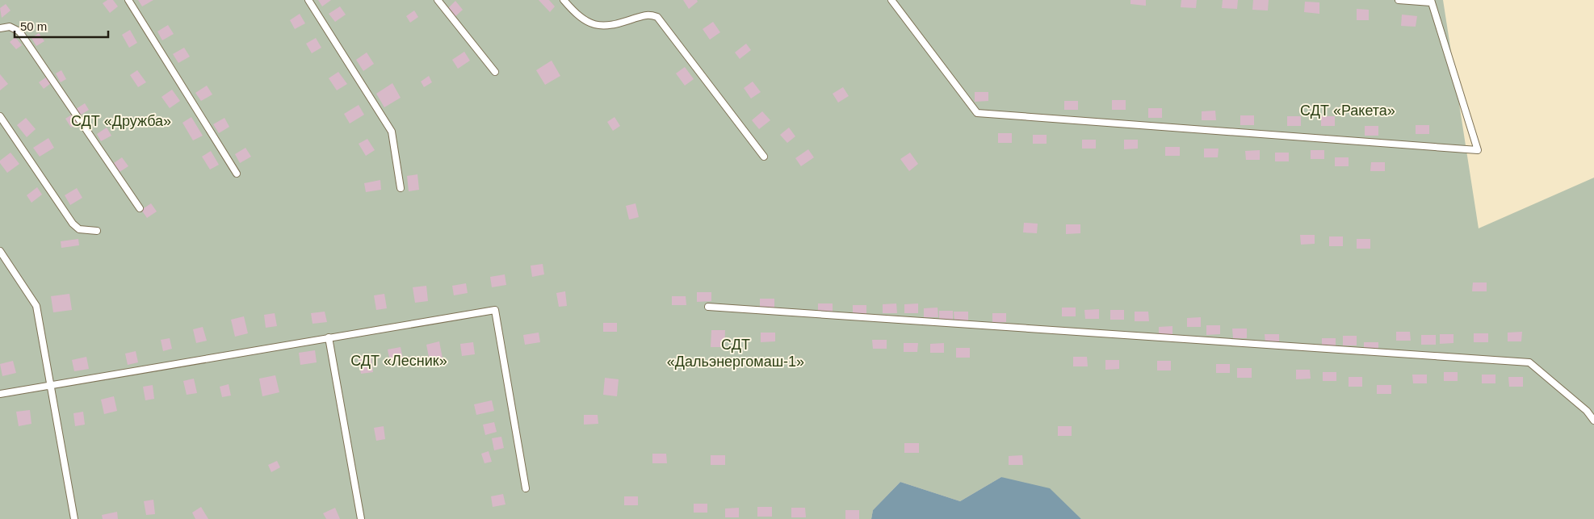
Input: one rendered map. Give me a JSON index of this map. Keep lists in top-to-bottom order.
{
  "parks": [
    "СДТ «Ракета»",
    "СДТ «Дружба»",
    "СДТ «Дальэнергомаш-1»",
    "СДТ «Лесник»"
  ],
  "scale_bar": "50 m"
}
